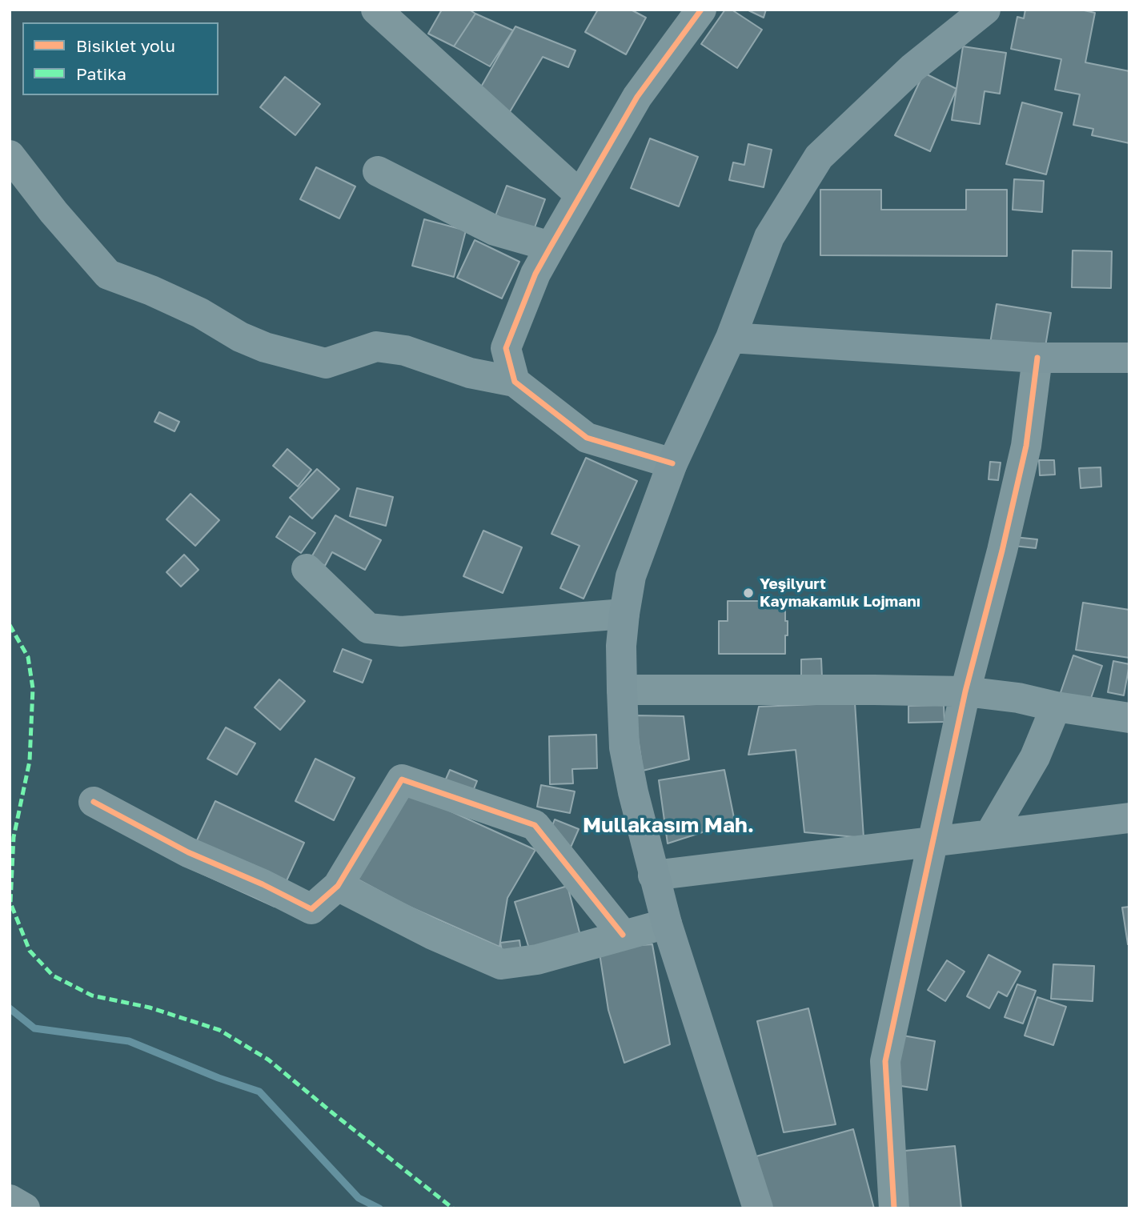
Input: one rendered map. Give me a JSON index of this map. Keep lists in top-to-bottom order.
{
  "districts": ["Mullakasım Mah."],
  "places": ["Yeşilyurt Kaymakamlık Lojmanı"],
  "legend": ["Bisiklet yolu", "Patika"]
}
